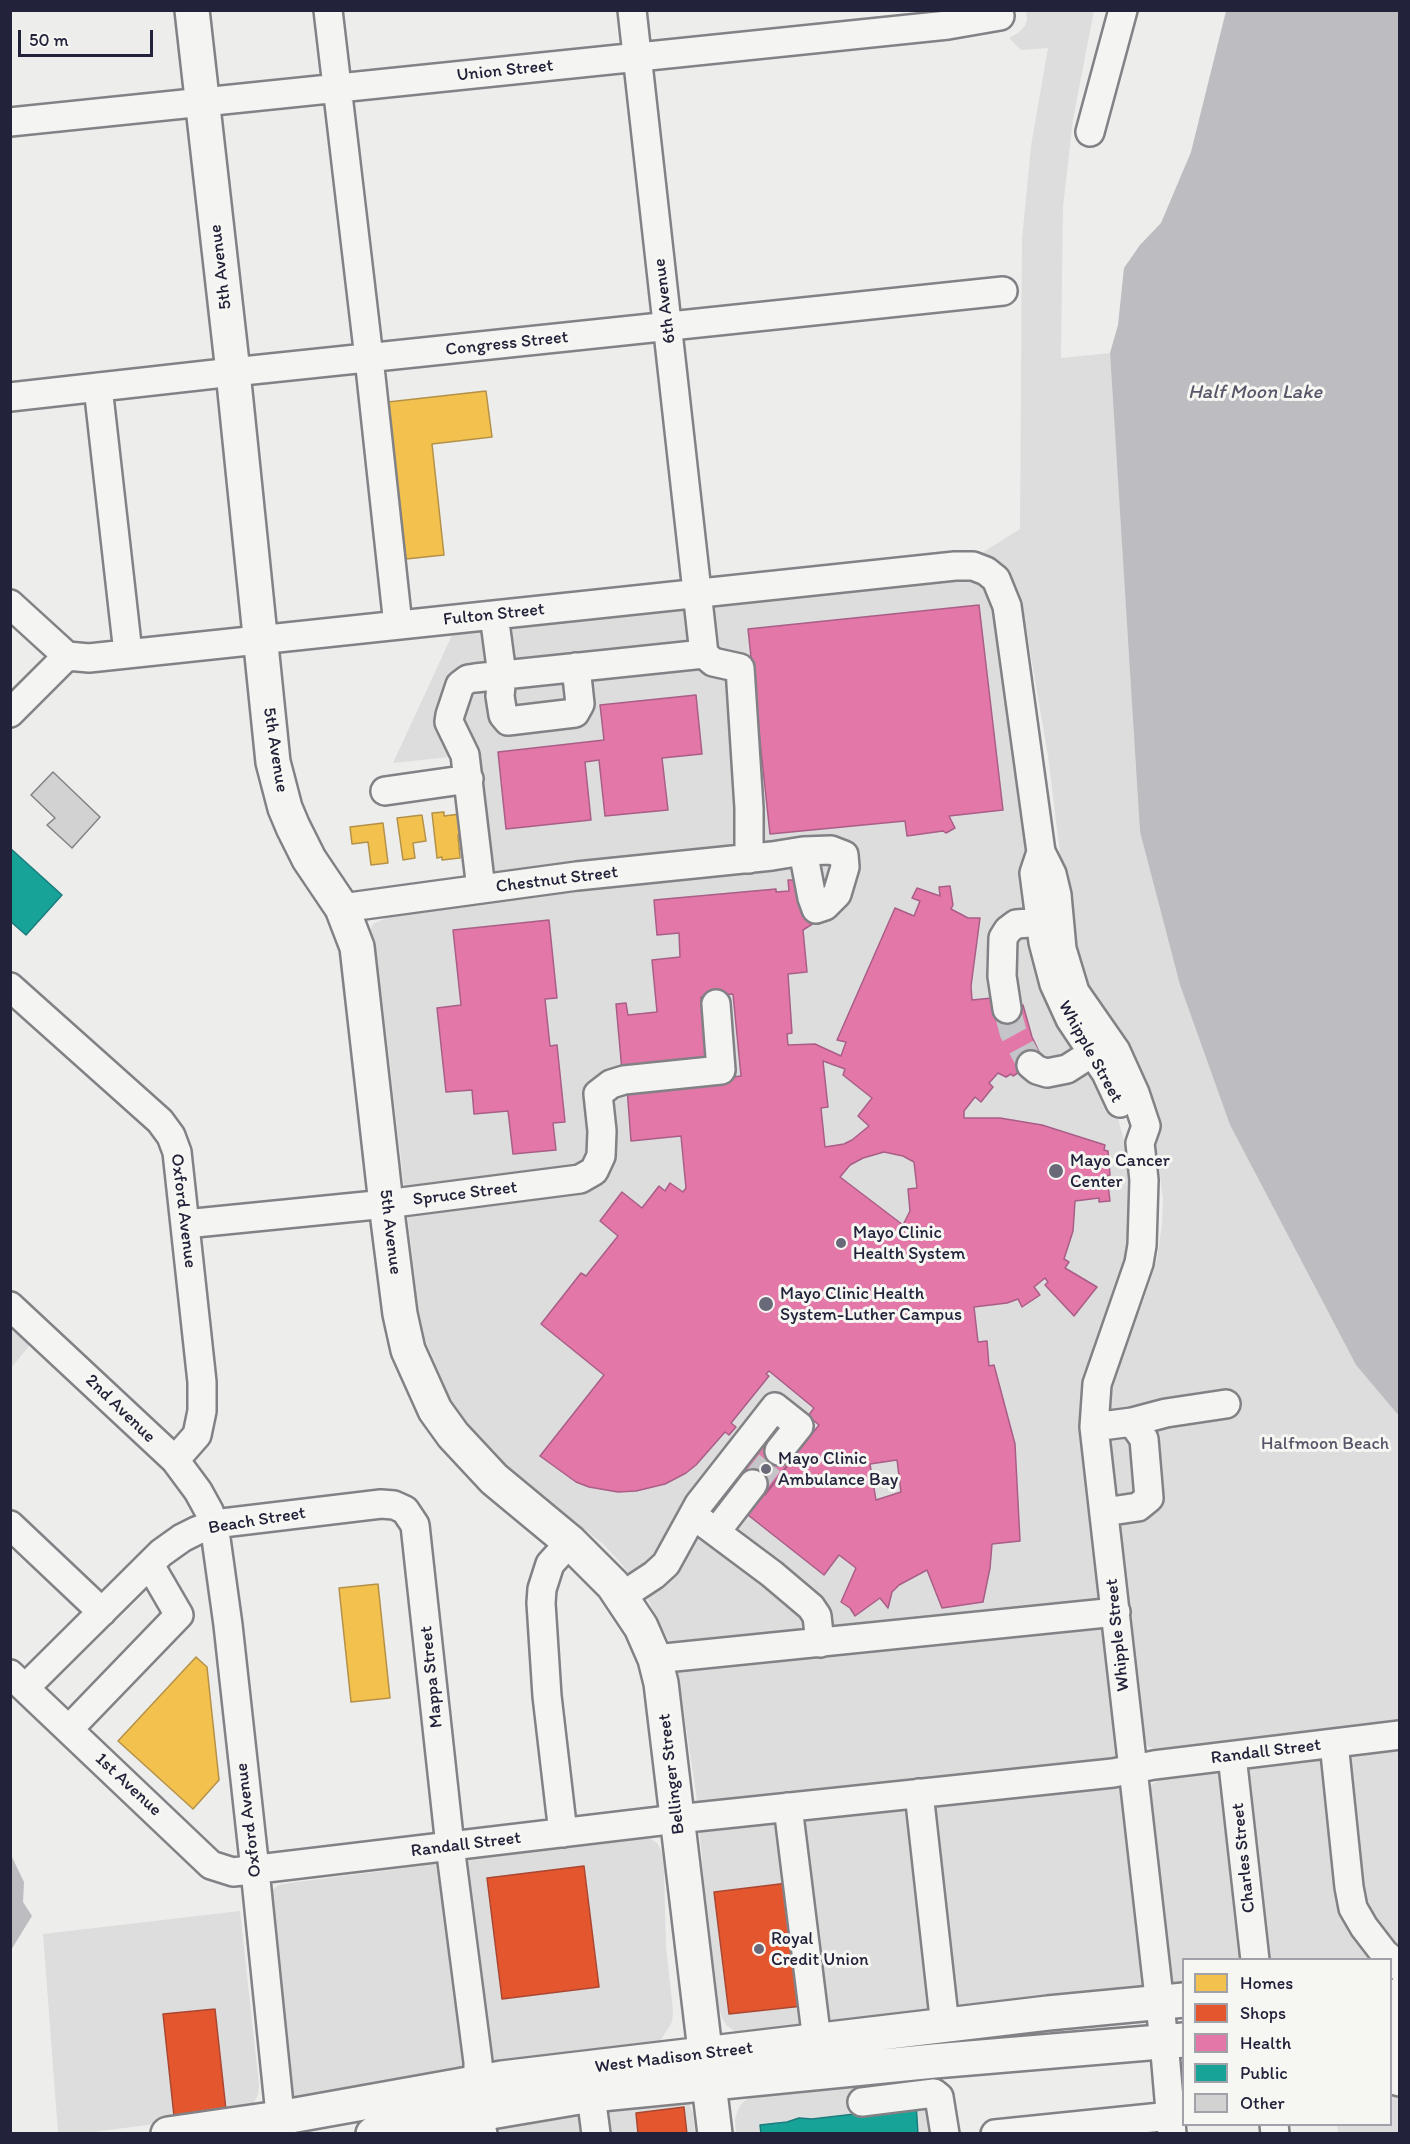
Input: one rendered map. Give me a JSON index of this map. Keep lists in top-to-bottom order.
{
  "streets": {
    "main road": ["5th Avenue", "Bellinger Street", "West Madison Street"],
    "street": [
      "Union Street",
      "6th Avenue",
      "Congress Street",
      "Fulton Street",
      "Chestnut Street",
      "Whipple Street",
      "Spruce Street",
      "Oxford Avenue",
      "2nd Avenue",
      "Beach Street",
      "Mappa Street",
      "Randall Street",
      "1st Avenue",
      "Charles Street"
    ]
  },
  "crossings": [
    ["Union Street", "5th Avenue"],
    ["Union Street", "6th Avenue"],
    ["5th Avenue", "Congress Street"],
    ["5th Avenue", "Fulton Street"],
    ["5th Avenue", "Chestnut Street"],
    ["5th Avenue", "Spruce Street"],
    ["5th Avenue", "Bellinger Street"],
    ["6th Avenue", "Congress Street"],
    ["6th Avenue", "Fulton Street"],
    ["Fulton Street", "Whipple Street"],
    ["Whipple Street", "Randall Street"],
    ["Whipple Street", "West Madison Street"],
    ["Spruce Street", "Oxford Avenue"],
    ["Oxford Avenue", "2nd Avenue"],
    ["Oxford Avenue", "Beach Street"],
    ["Oxford Avenue", "Randall Street"],
    ["Oxford Avenue", "1st Avenue"],
    ["Oxford Avenue", "West Madison Street"],
    ["2nd Avenue", "Beach Street"],
    ["Beach Street", "Mappa Street"],
    ["Beach Street", "1st Avenue"],
    ["Mappa Street", "Randall Street"],
    ["Mappa Street", "West Madison Street"],
    ["Randall Street", "Bellinger Street"],
    ["Randall Street", "1st Avenue"],
    ["Randall Street", "Charles Street"],
    ["Bellinger Street", "West Madison Street"]
  ],
  "water": ["Half Moon Lake"],
  "parks": ["Halfmoon Beach"],
  "places": [
    "Mayo Cancer Center",
    "Mayo Clinic Health System",
    "Mayo Clinic Health System-Luther Campus",
    "Mayo Clinic Ambulance Bay",
    "Royal Credit Union"
  ],
  "legend": [
    "Homes",
    "Shops",
    "Health",
    "Public",
    "Other"
  ],
  "scale_bar": "50 m"
}
